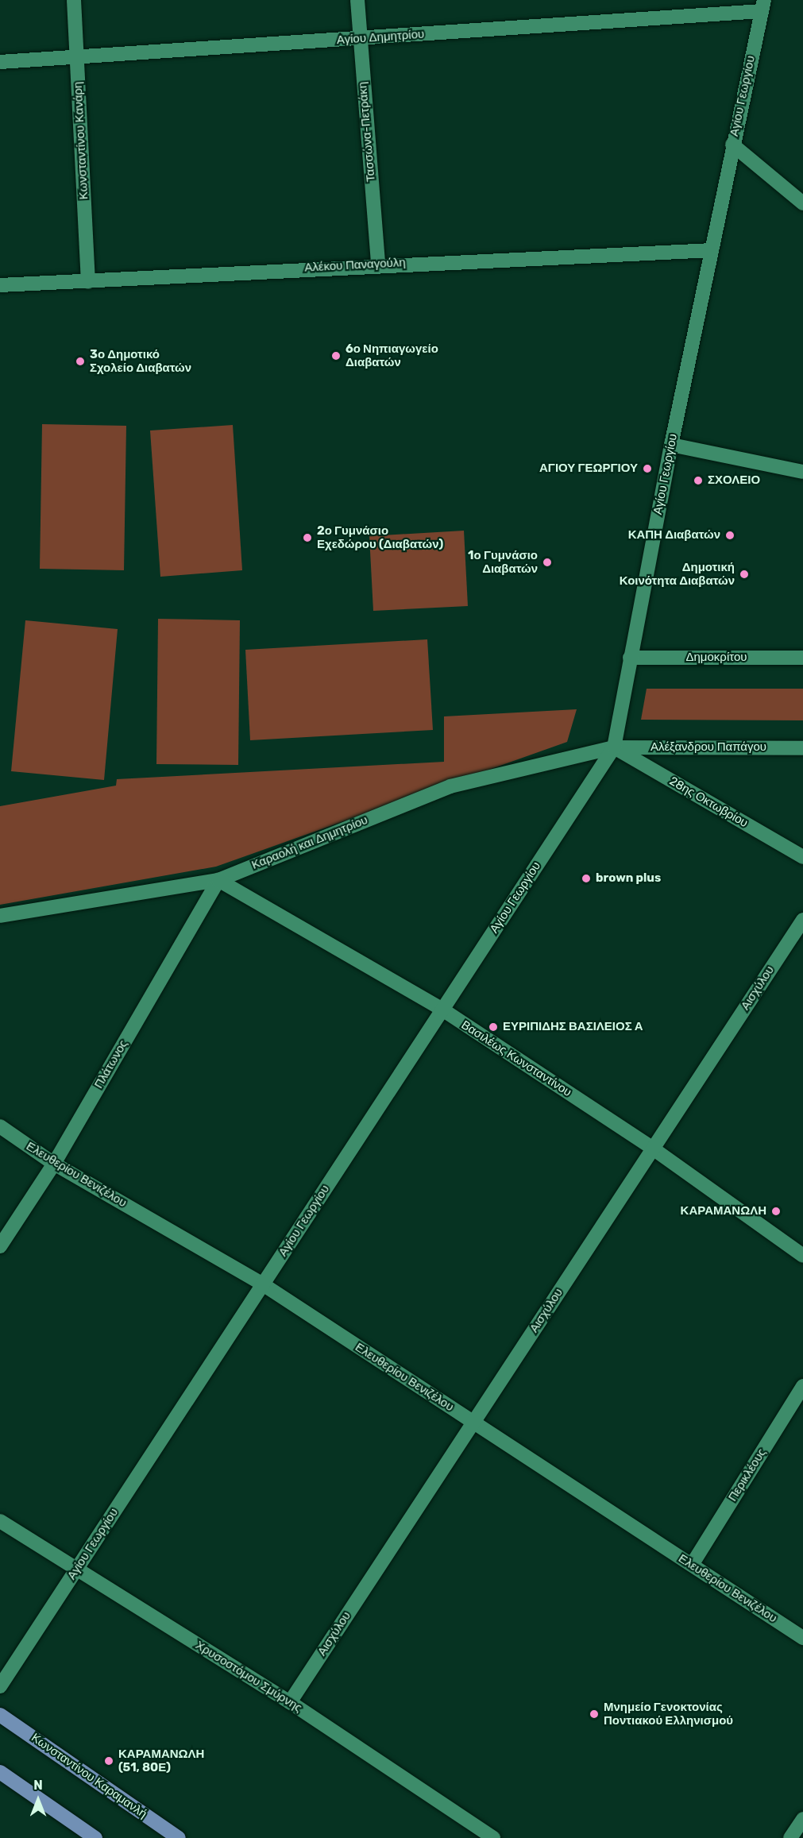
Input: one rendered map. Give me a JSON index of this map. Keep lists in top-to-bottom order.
{
  "streets": {
    "main road": ["Κωνσταντίνου Καραμανλή"],
    "street": [
      "Αγίου Δημητρίου",
      "Αγίου Γεωργίου",
      "Τασσώνα-Πετράκη",
      "Κωνσταντίνου Κανάρη",
      "Αλέκου Παναγούλη",
      "Δημοκρίτου",
      "Αλέξανδρου Παπάγου",
      "28ης Οκτωβρίου",
      "Καραολή και Δημητρίου",
      "Αισχύλου",
      "Βασιλέως Κωνσταντίνου",
      "Πλάτωνος",
      "Ελευθερίου Βενιζέλου",
      "Περικλέους",
      "Χρυσοστόμου Σμύρνης"
    ]
  },
  "crossings": [
    ["Αγίου Δημητρίου", "Αγίου Γεωργίου"],
    ["Αγίου Δημητρίου", "Τασσώνα-Πετράκη"],
    ["Αγίου Δημητρίου", "Κωνσταντίνου Κανάρη"],
    ["Αγίου Γεωργίου", "Αλέκου Παναγούλη"],
    ["Αγίου Γεωργίου", "Δημοκρίτου"],
    ["Αγίου Γεωργίου", "Αλέξανδρου Παπάγου"],
    ["Αγίου Γεωργίου", "28ης Οκτωβρίου"],
    ["Αγίου Γεωργίου", "Καραολή και Δημητρίου"],
    ["Αγίου Γεωργίου", "Βασιλέως Κωνσταντίνου"],
    ["Αγίου Γεωργίου", "Ελευθερίου Βενιζέλου"],
    ["Αγίου Γεωργίου", "Χρυσοστόμου Σμύρνης"],
    ["Τασσώνα-Πετράκη", "Αλέκου Παναγούλη"],
    ["Κωνσταντίνου Κανάρη", "Αλέκου Παναγούλη"],
    ["Αλέξανδρου Παπάγου", "28ης Οκτωβρίου"],
    ["Αλέξανδρου Παπάγου", "Καραολή και Δημητρίου"],
    ["28ης Οκτωβρίου", "Καραολή και Δημητρίου"],
    ["Καραολή και Δημητρίου", "Βασιλέως Κωνσταντίνου"],
    ["Καραολή και Δημητρίου", "Πλάτωνος"],
    ["Αισχύλου", "Βασιλέως Κωνσταντίνου"],
    ["Αισχύλου", "Ελευθερίου Βενιζέλου"],
    ["Αισχύλου", "Χρυσοστόμου Σμύρνης"],
    ["Βασιλέως Κωνσταντίνου", "Πλάτωνος"],
    ["Πλάτωνος", "Ελευθερίου Βενιζέλου"],
    ["Ελευθερίου Βενιζέλου", "Περικλέους"]
  ],
  "places": [
    "6ο Νηπιαγωγείο Διαβατών",
    "3ο Δημοτικό Σχολείο Διαβατών",
    "ΑΓΙΟΥ ΓΕΩΡΓΙΟΥ",
    "ΣΧΟΛΕΙΟ",
    "ΚΑΠΗ Διαβατών",
    "2ο Γυμνάσιο Εχεδώρου (Διαβατών)",
    "1ο Γυμνάσιο Διαβατών",
    "Δημοτική Κοινότητα Διαβατών",
    "brown plus",
    "ΕΥΡΙΠΙΔΗΣ ΒΑΣΙΛΕΙΟΣ Α",
    "ΚΑΡΑΜΑΝΩΛΗ",
    "Μνημείο Γενοκτονίας Ποντιακού Ελληνισμού",
    "ΚΑΡΑΜΑΝΩΛΗ (51, 80Ε)"
  ],
  "north": "top"
}
